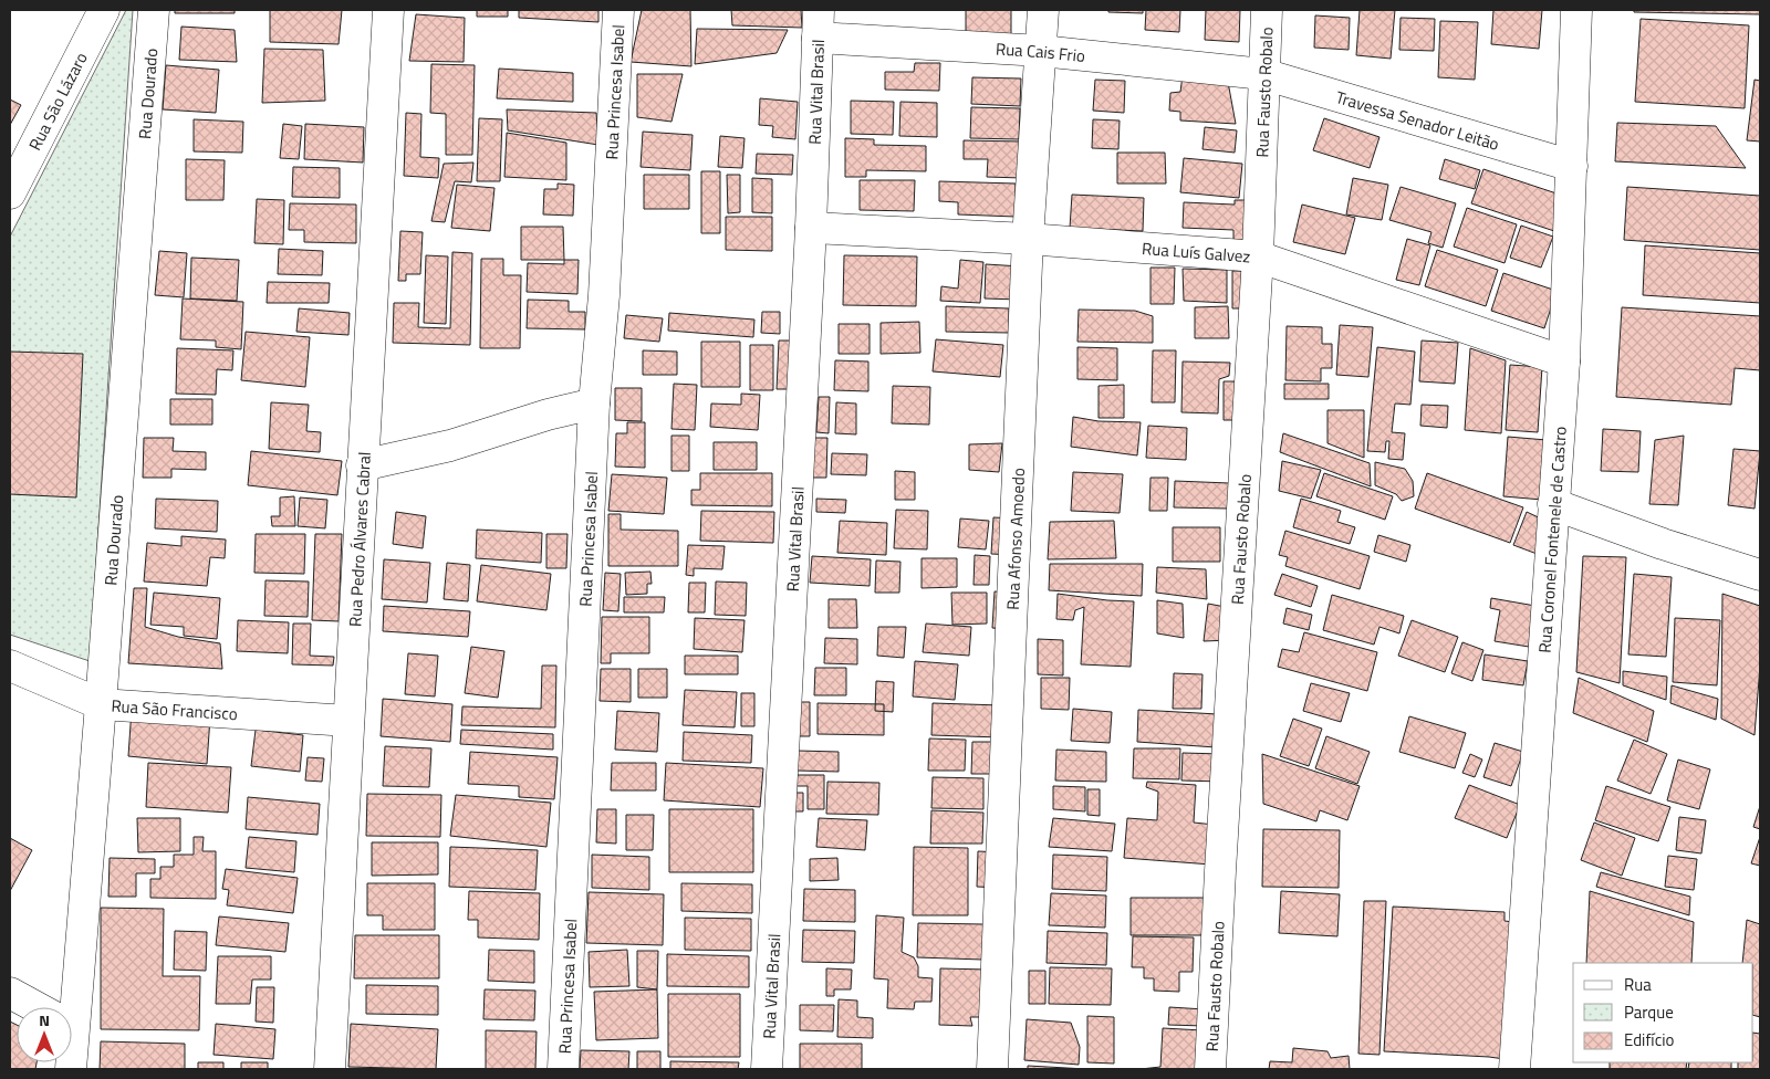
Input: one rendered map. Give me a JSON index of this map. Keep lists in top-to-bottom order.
{
  "streets": {
    "street": [
      "Rua Cais Frio",
      "Rua Dourado",
      "Rua Princesa Isabel",
      "Rua Vital Brasil",
      "Rua Fausto Robalo",
      "Rua São Lázaro",
      "Travessa Senador Leitão",
      "Rua Luís Galvez",
      "Rua Pedro Álvares Cabral",
      "Rua Afonso Amoedo",
      "Rua Coronel Fontenele de Castro",
      "Rua São Francisco"
    ]
  },
  "crossings": [
    ["Rua Cais Frio", "Rua Vital Brasil"],
    ["Rua Cais Frio", "Rua Fausto Robalo"],
    ["Rua Cais Frio", "Travessa Senador Leitão"],
    ["Rua Cais Frio", "Rua Afonso Amoedo"],
    ["Rua Dourado", "Rua São Francisco"],
    ["Rua Vital Brasil", "Rua Luís Galvez"],
    ["Rua Fausto Robalo", "Travessa Senador Leitão"],
    ["Rua Fausto Robalo", "Rua Luís Galvez"],
    ["Travessa Senador Leitão", "Rua Coronel Fontenele de Castro"],
    ["Rua Luís Galvez", "Rua Afonso Amoedo"],
    ["Rua Luís Galvez", "Rua Coronel Fontenele de Castro"],
    ["Rua Pedro Álvares Cabral", "Rua São Francisco"]
  ],
  "legend": ["Rua", "Parque", "Edifício"],
  "north": "top"
}
